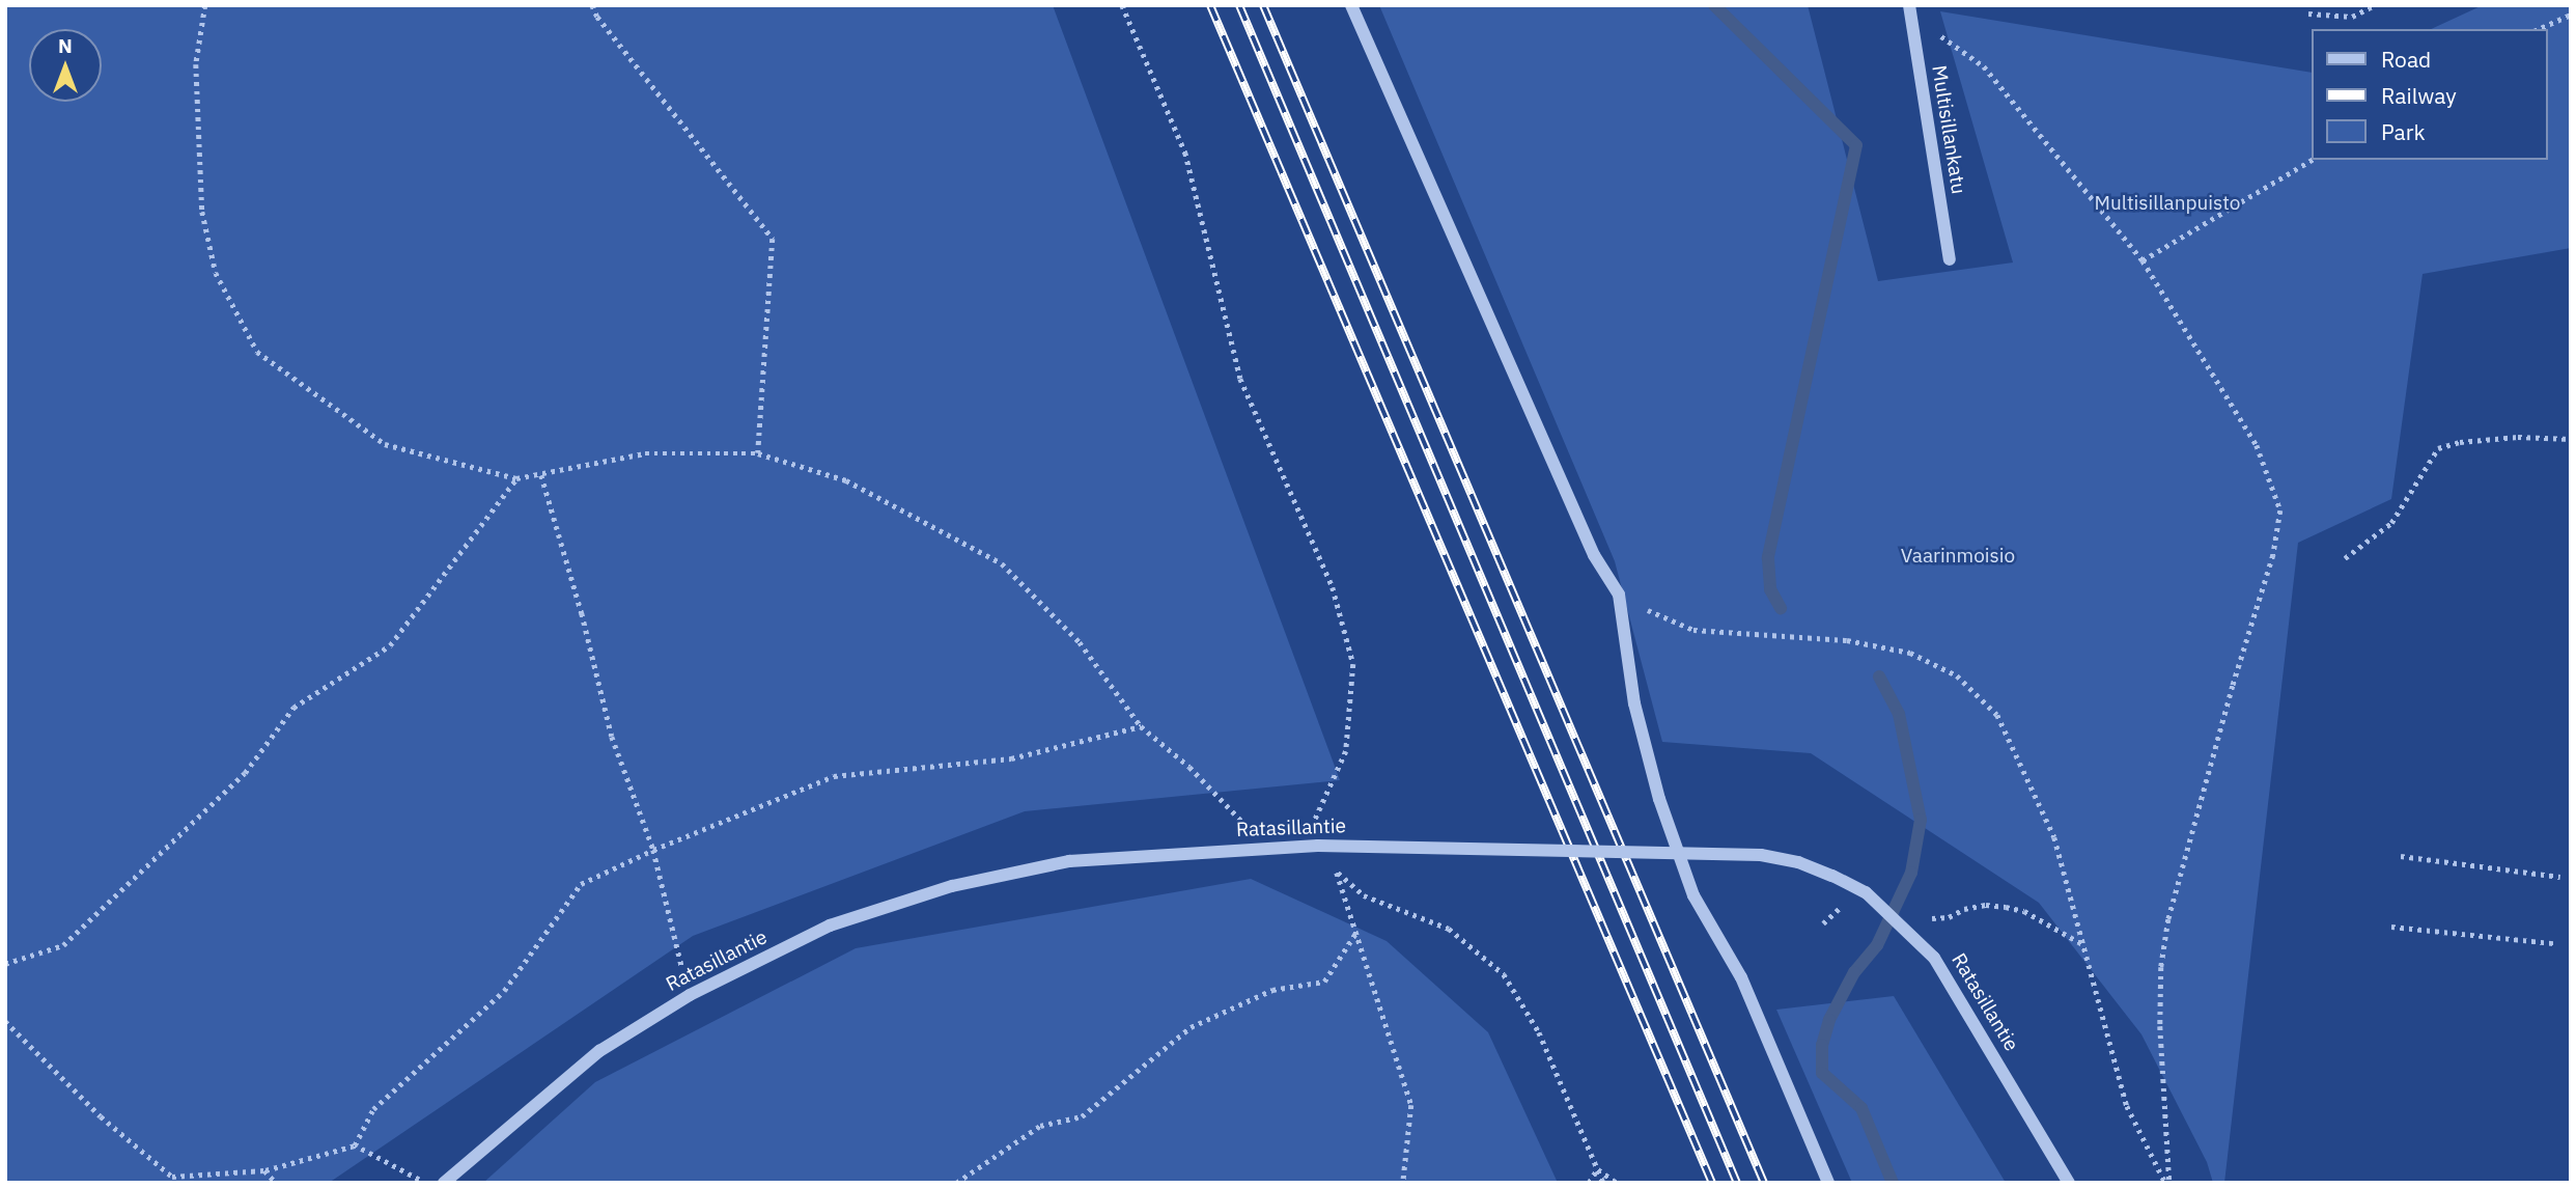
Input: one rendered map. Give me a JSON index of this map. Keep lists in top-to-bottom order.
{
  "streets": {
    "street": ["Multisillankatu", "Ratasillantie"]
  },
  "parks": ["Multisillanpuisto", "Vaarinmoisio"],
  "legend": ["Road", "Railway", "Park"],
  "north": "top"
}
